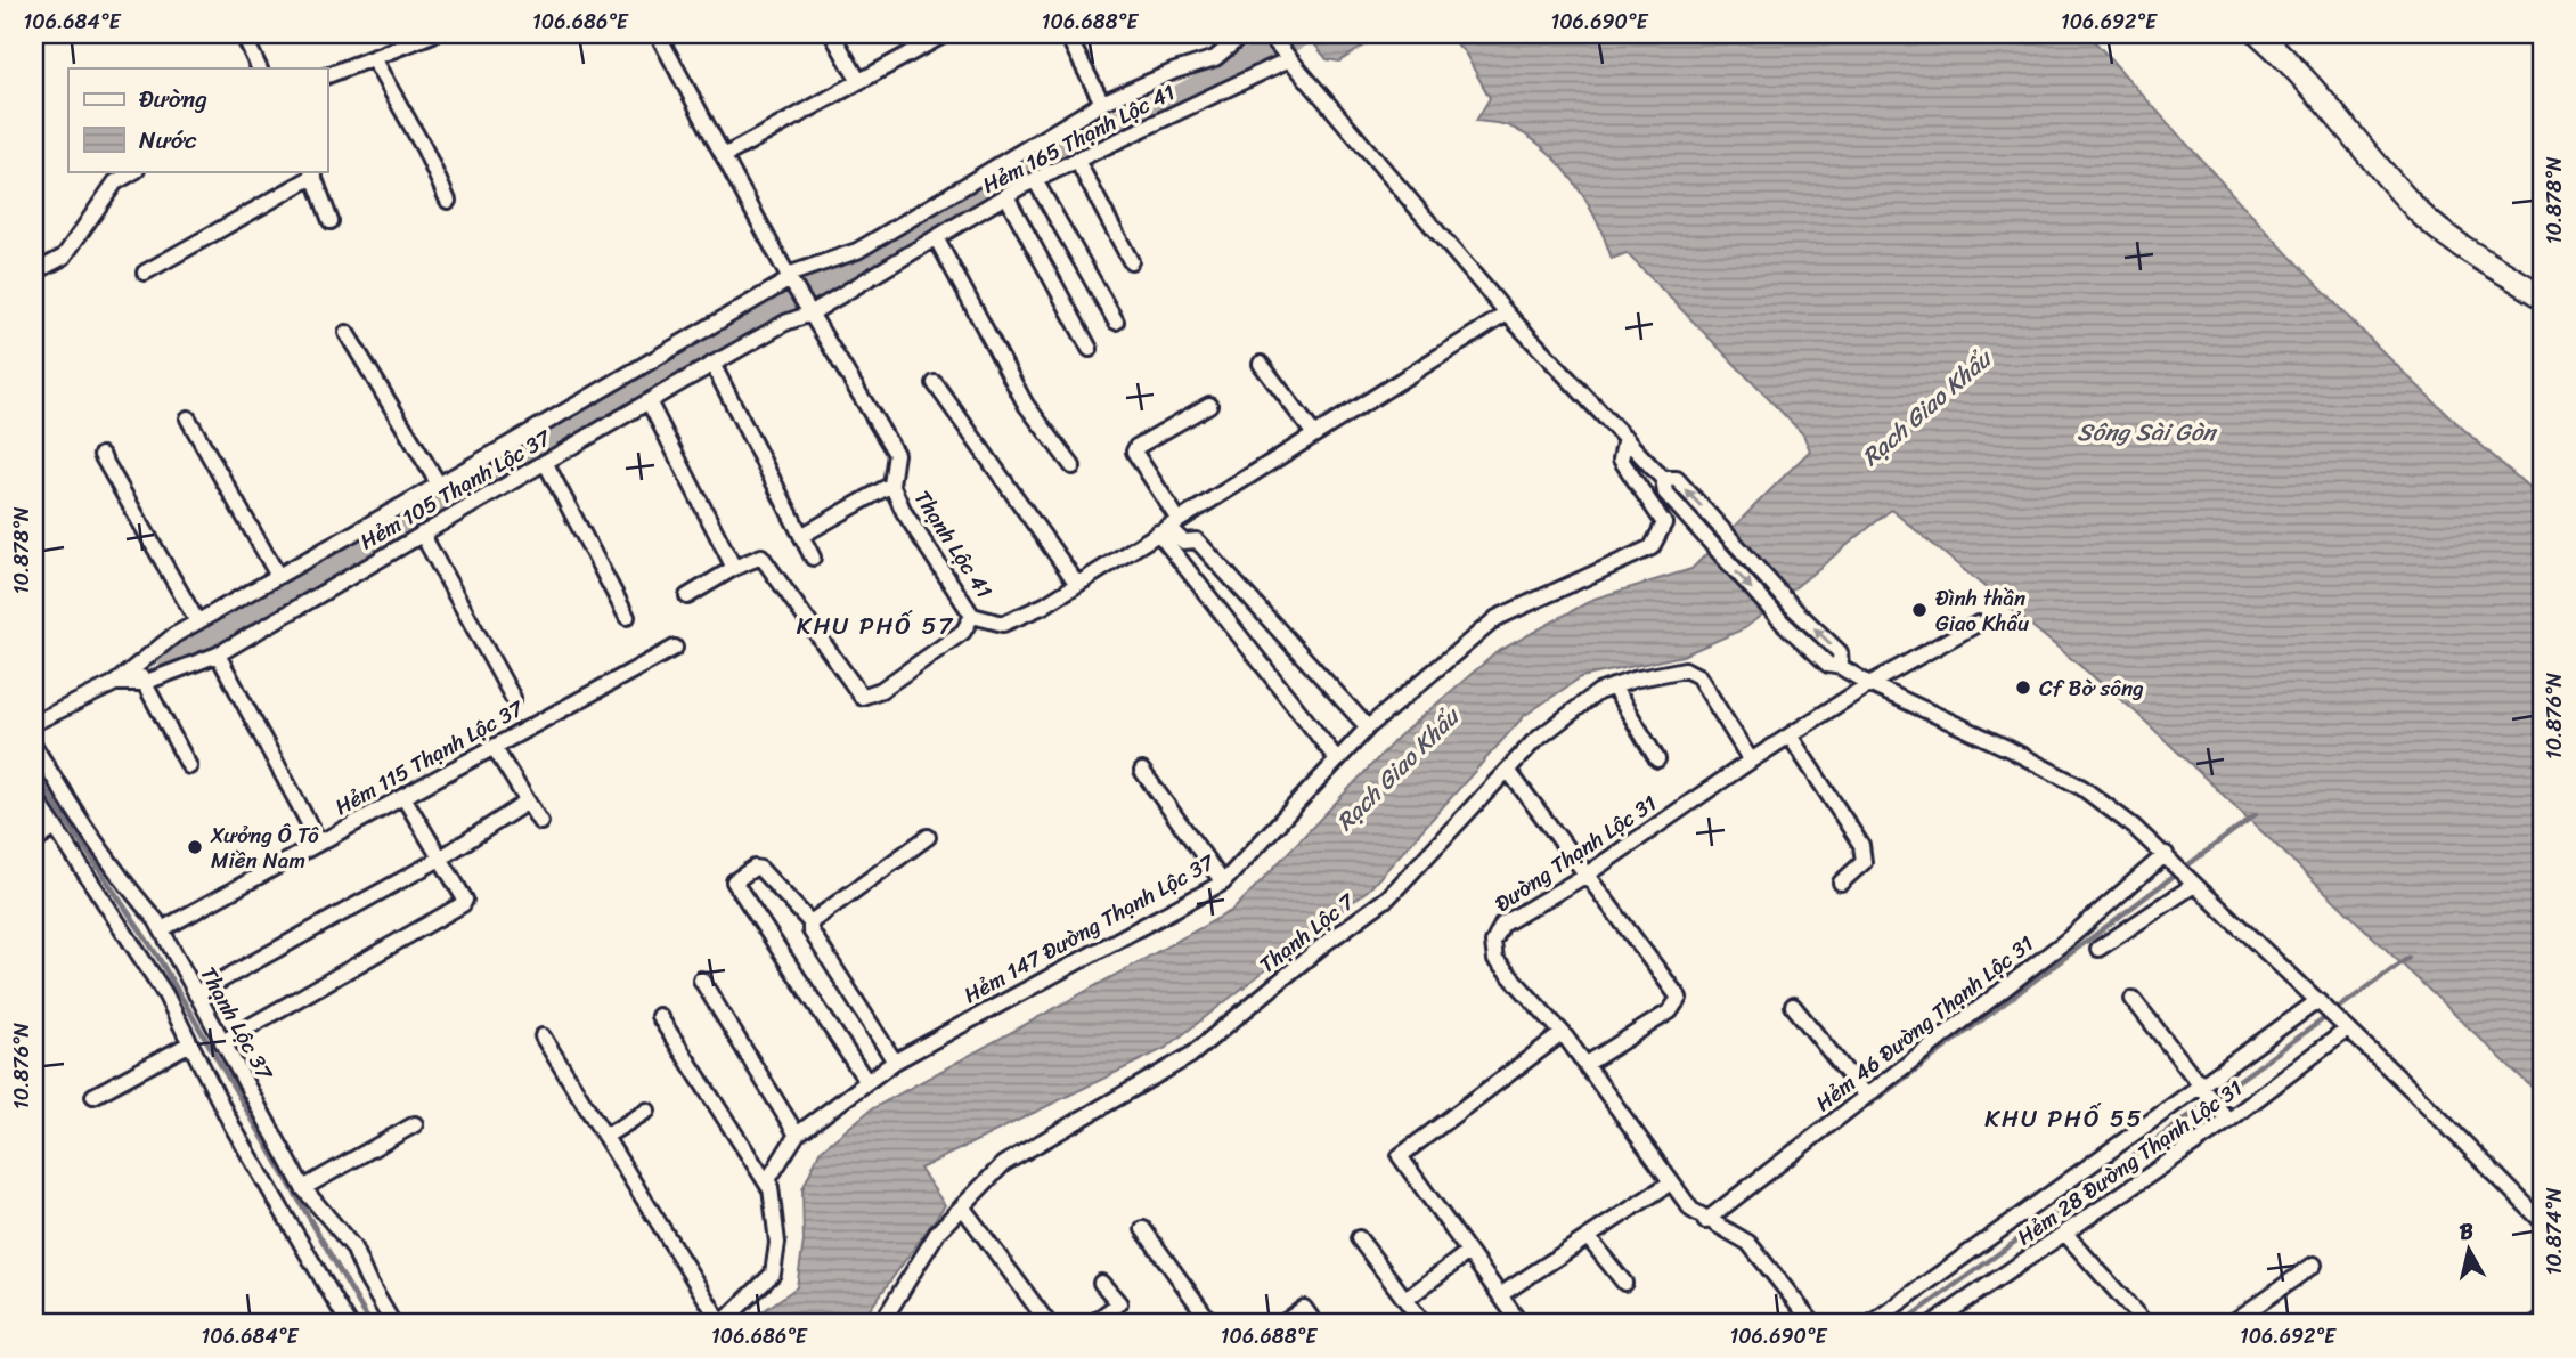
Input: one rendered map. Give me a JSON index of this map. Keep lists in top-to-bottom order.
{
  "streets": {
    "street": [
      "Hẻm 165 Thạnh Lộc 41",
      "Hẻm 105 Thạnh Lộc 37",
      "Thạnh Lộc 41",
      "Hẻm 115 Thạnh Lộc 37",
      "Đường Thạnh Lộc 31",
      "Hẻm 147 Đường Thạnh Lộc 37",
      "Thạnh Lộc 7",
      "Thạnh Lộc 37",
      "Hẻm 46 Đường Thạnh Lộc 31",
      "Hẻm 28 Đường Thạnh Lộc 31"
    ]
  },
  "crossings": [
    ["Hẻm 165 Thạnh Lộc 41", "Hẻm 105 Thạnh Lộc 37"],
    ["Hẻm 165 Thạnh Lộc 41", "Thạnh Lộc 41"],
    ["Hẻm 105 Thạnh Lộc 37", "Thạnh Lộc 41"],
    ["Hẻm 115 Thạnh Lộc 37", "Thạnh Lộc 37"],
    ["Đường Thạnh Lộc 31", "Thạnh Lộc 7"],
    ["Đường Thạnh Lộc 31", "Hẻm 46 Đường Thạnh Lộc 31"]
  ],
  "districts": ["KHU PHỐ 57", "KHU PHỐ 55"],
  "water": ["Rạch Giao Khẩu", "Sông Sài Gòn"],
  "places": ["Đình thần Giao Khẩu", "Cf Bờ sông", "Xưởng Ô Tô Miền Nam"],
  "legend": ["Đường", "Nước"],
  "north": "top",
  "coordinates": [
    "106.684°E",
    "106.686°E",
    "106.688°E",
    "106.690°E",
    "106.692°E",
    "10.878°N",
    "10.876°N",
    "10.874°N"
  ]
}
